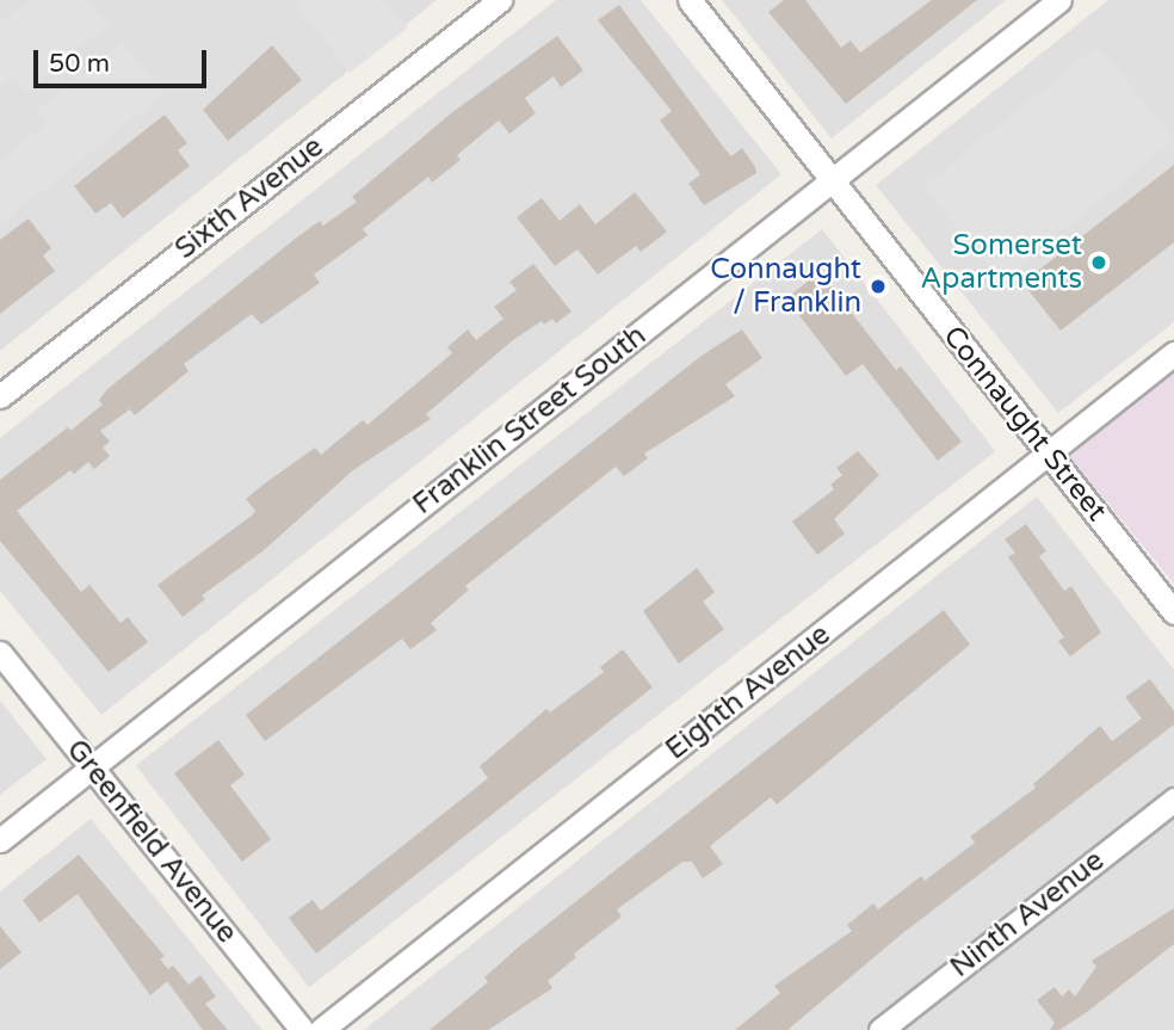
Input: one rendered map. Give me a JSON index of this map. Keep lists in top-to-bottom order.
{
  "streets": {
    "street": [
      "Sixth Avenue",
      "Franklin Street South",
      "Connaught Street",
      "Eighth Avenue",
      "Greenfield Avenue",
      "Ninth Avenue"
    ]
  },
  "crossings": [
    ["Franklin Street South", "Connaught Street"],
    ["Franklin Street South", "Greenfield Avenue"],
    ["Connaught Street", "Eighth Avenue"]
  ],
  "places": ["Somerset Apartments", "Connaught / Franklin"],
  "scale_bar": "50 m"
}
